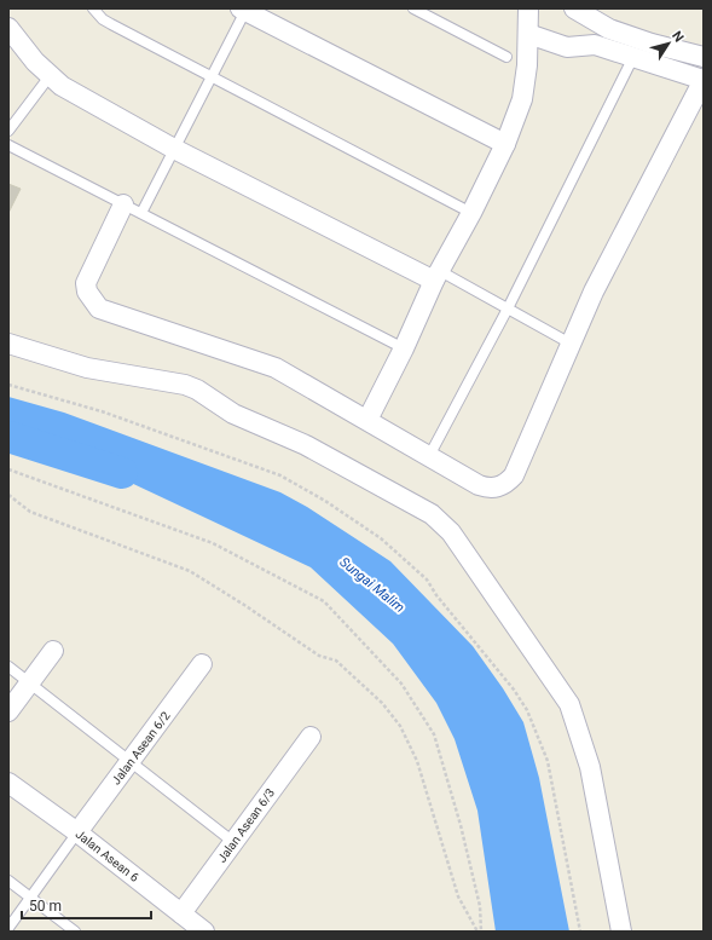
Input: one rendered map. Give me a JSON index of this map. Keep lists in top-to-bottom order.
{
  "streets": {
    "street": ["Jalan Asean 6/2", "Jalan Asean 6/3", "Jalan Asean 6"]
  },
  "crossings": [
    ["Jalan Asean 6/2", "Jalan Asean 6"],
    ["Jalan Asean 6/3", "Jalan Asean 6"]
  ],
  "water": ["Sungai Malim"],
  "scale_bar": "50 m",
  "north": "top right"
}
